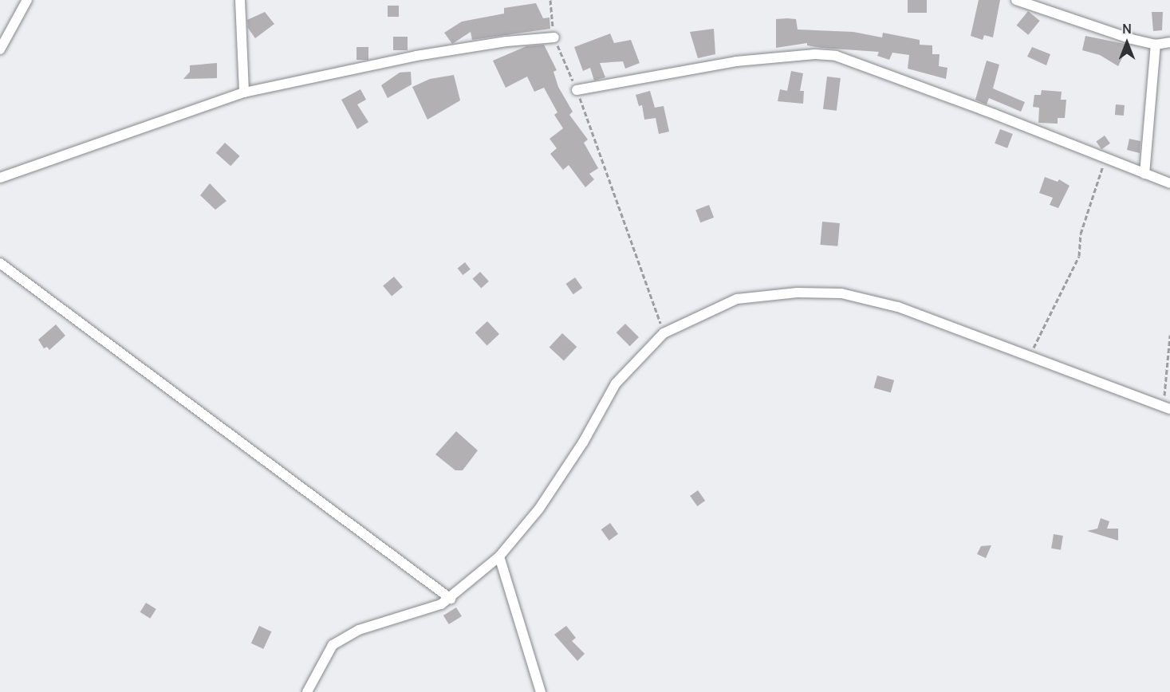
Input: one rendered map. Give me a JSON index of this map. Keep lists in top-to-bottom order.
{
  "north": "top"
}
